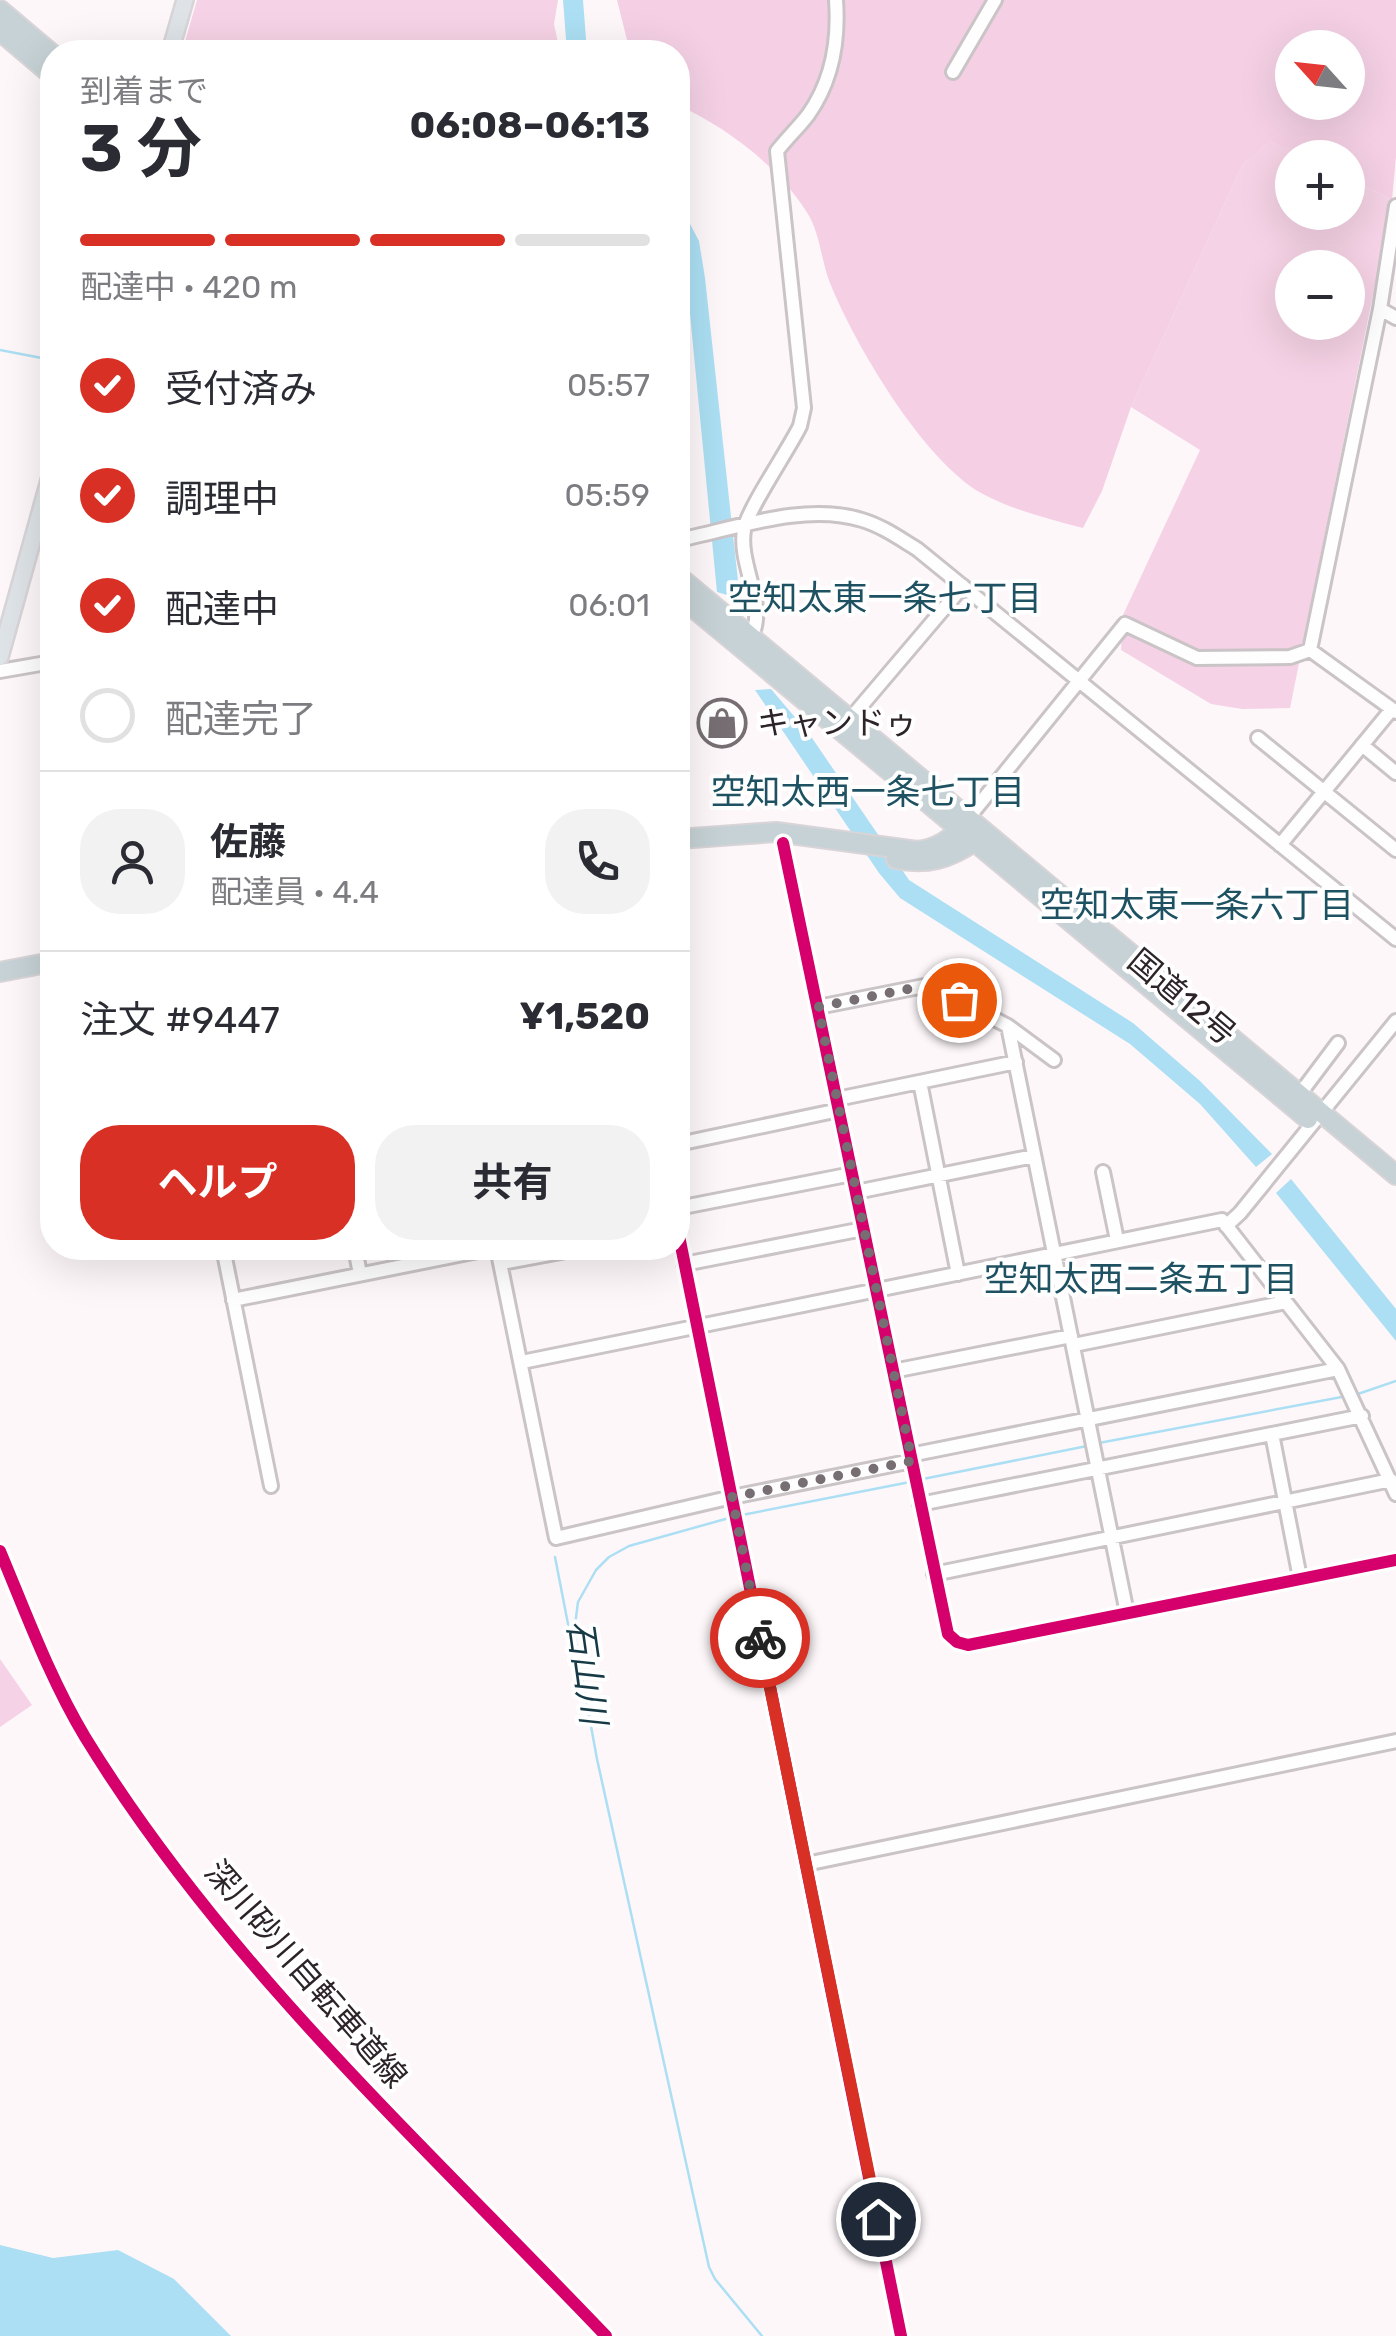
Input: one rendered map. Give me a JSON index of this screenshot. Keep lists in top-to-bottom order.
{
  "streets": {
    "highway": ["国道12号"],
    "cycle path": ["深川砂川自転車道線"]
  },
  "districts": [
    "空知太東一条七丁目",
    "空知太西一条七丁目",
    "空知太東一条六丁目",
    "空知太西二条五丁目"
  ],
  "water": ["石山川"],
  "places": {
    "shop": ["キャンドゥ"]
  },
  "north": "top left",
  "page": {
    "map_buttons": ["+", "−"],
    "heading": ["3 分", "到着まで", "06:08–06:13"],
    "panel": [
      "佐藤",
      "配達員 · 4.4",
      "注文 #9447",
      "¥1,520"
    ],
    "bar": "配達中 · 420 m",
    "list": [
      ["受付済み", "05:57"],
      ["調理中", "05:59"],
      ["配達中", "06:01"],
      "配達完了"
    ],
    "buttons": ["ヘルプ", "共有"]
  }
}
